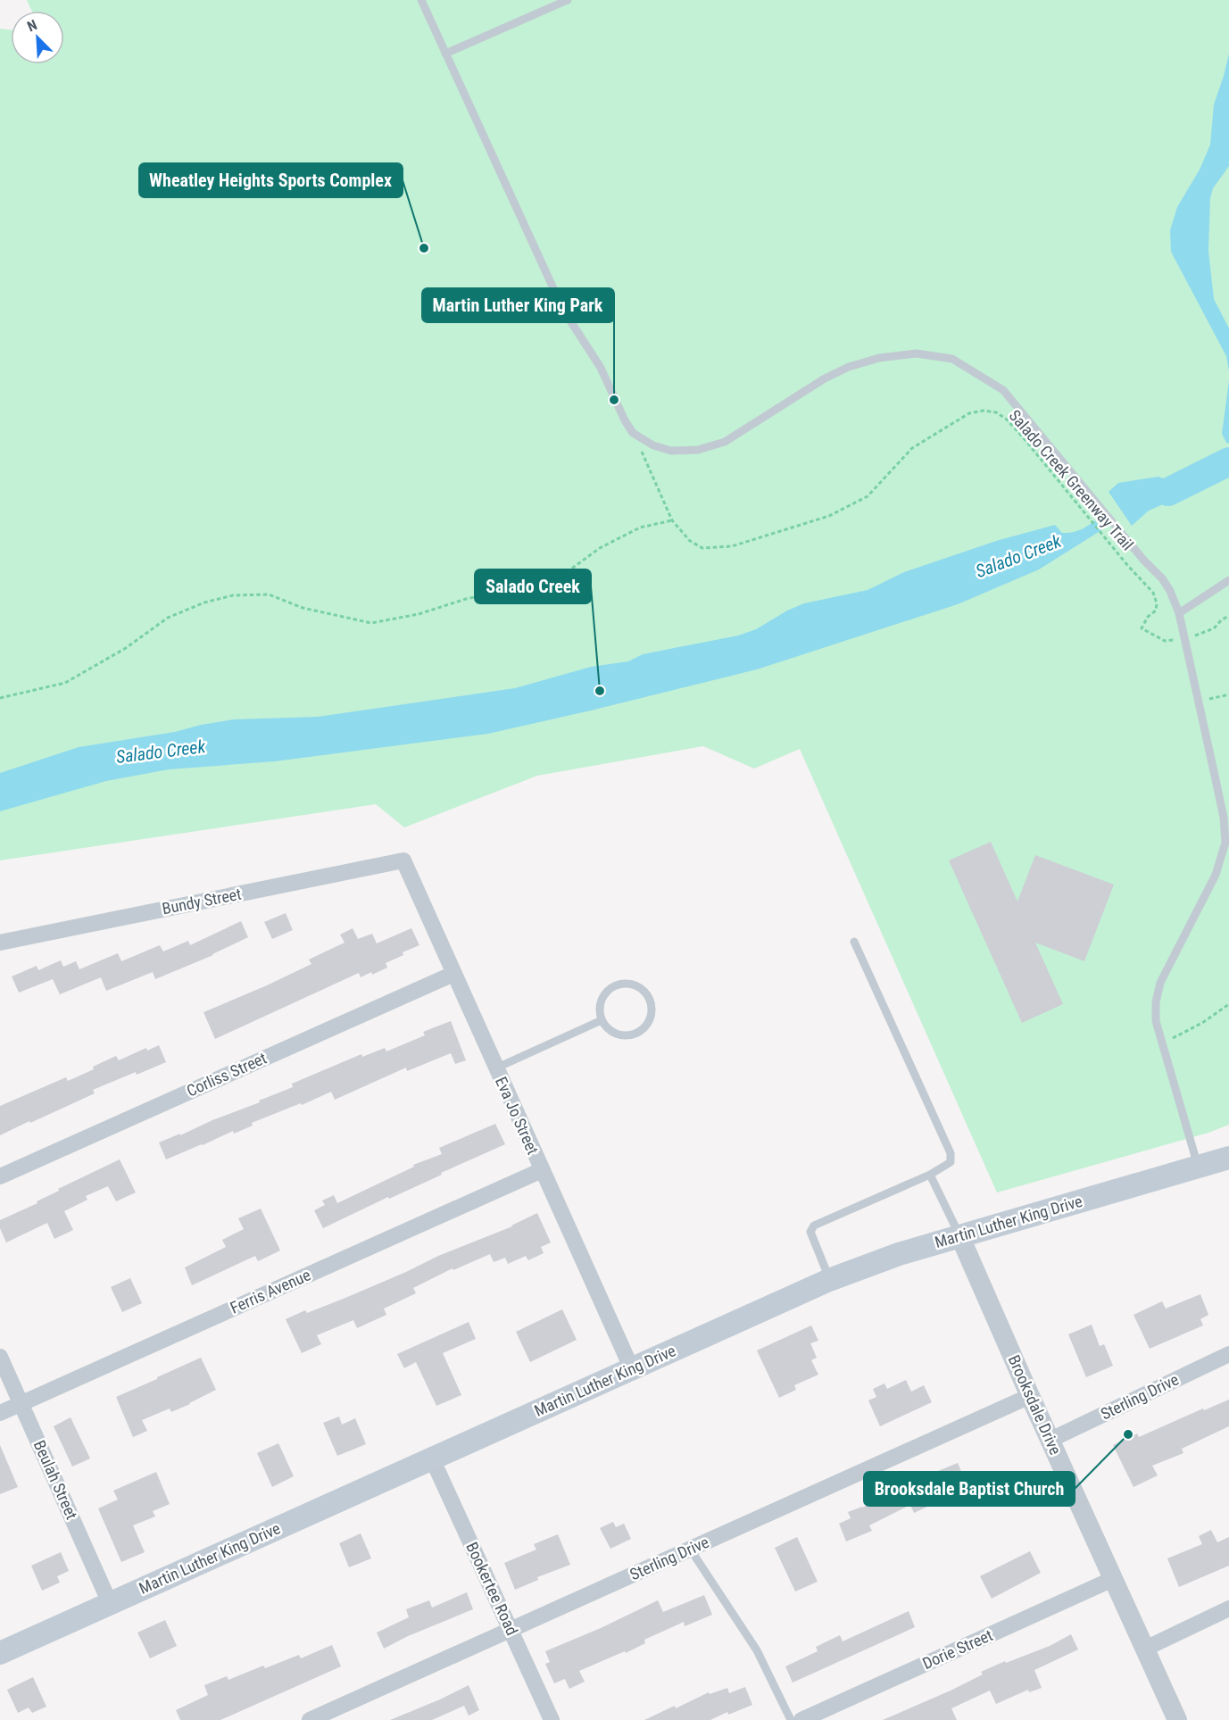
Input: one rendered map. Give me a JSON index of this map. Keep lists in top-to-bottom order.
{
  "streets": {
    "main road": ["Martin Luther King Drive"],
    "street": [
      "Bundy Street",
      "Corliss Street",
      "Eva Jo Street",
      "Ferris Avenue",
      "Sterling Drive",
      "Brooksdale Drive",
      "Beulah Street",
      "Bookertee Road",
      "Dorie Street"
    ],
    "path": ["Salado Creek Greenway Trail"]
  },
  "crossings": [
    ["Bundy Street", "Eva Jo Street"],
    ["Corliss Street", "Eva Jo Street"],
    ["Eva Jo Street", "Martin Luther King Drive"],
    ["Eva Jo Street", "Ferris Avenue"],
    ["Martin Luther King Drive", "Brooksdale Drive"],
    ["Martin Luther King Drive", "Beulah Street"],
    ["Martin Luther King Drive", "Bookertee Road"],
    ["Ferris Avenue", "Beulah Street"],
    ["Sterling Drive", "Brooksdale Drive"],
    ["Sterling Drive", "Bookertee Road"],
    ["Brooksdale Drive", "Dorie Street"]
  ],
  "water": ["Salado Creek"],
  "places": [
    "Wheatley Heights Sports Complex",
    "Martin Luther King Park",
    "Salado Creek",
    "Brooksdale Baptist Church"
  ],
  "north": "top left"
}
